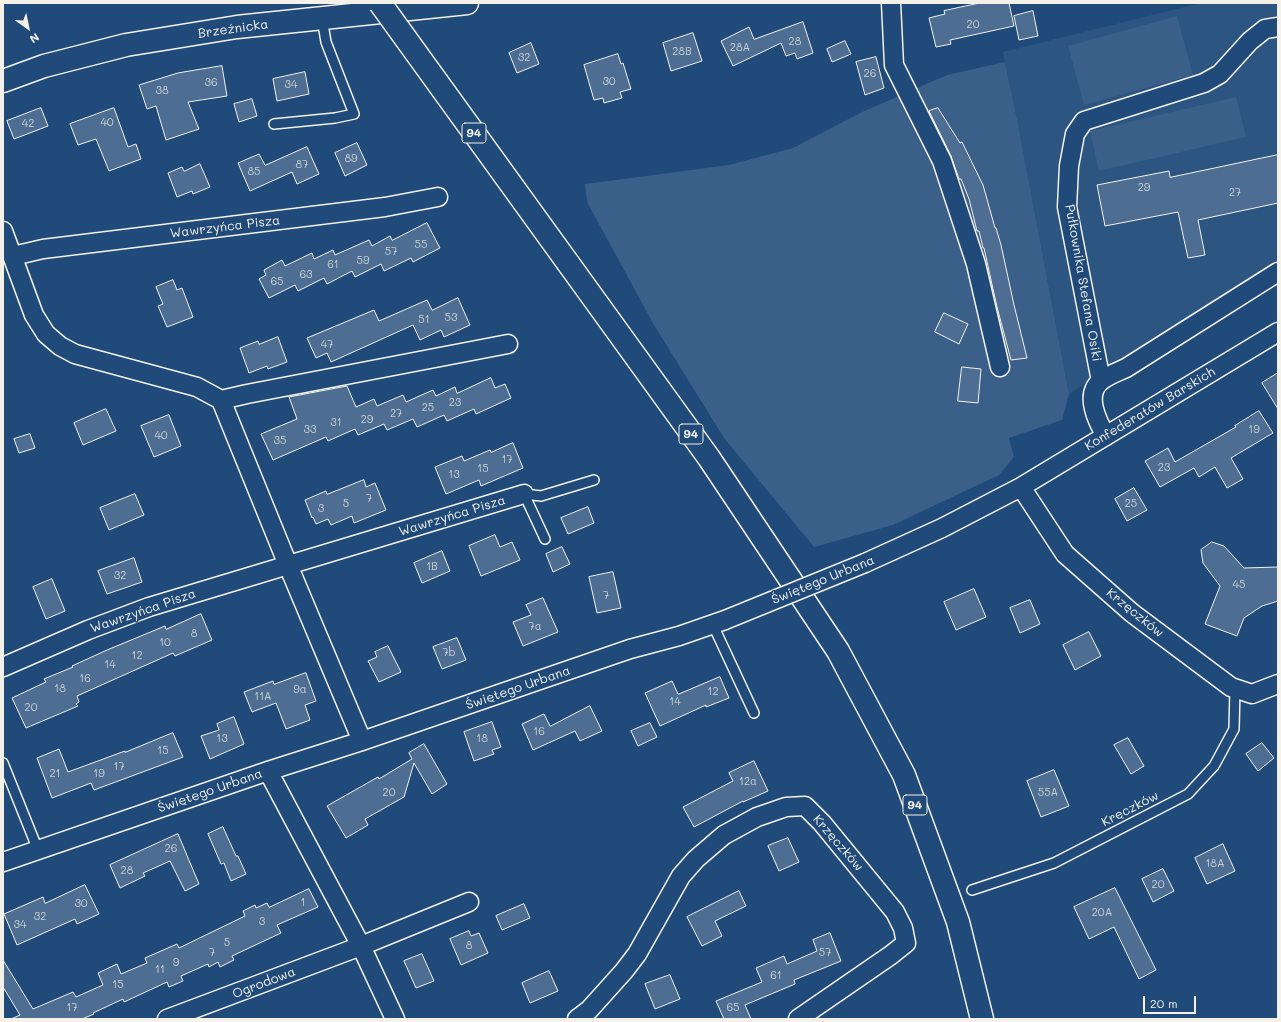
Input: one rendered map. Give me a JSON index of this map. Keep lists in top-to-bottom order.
{
  "streets": {
    "main road": ["Brzeźnicka", "94"],
    "street": [
      "Wawrzyńca Pisza",
      "Pułkownika Stefana Osiki",
      "Konfederatów Barskich",
      "Świętego Urbana",
      "Krzęczków",
      "Ogrodowa"
    ],
    "lane": ["Kręczków"]
  },
  "crossings": [
    ["Konfederatów Barskich", "Świętego Urbana"],
    ["Konfederatów Barskich", "Krzęczków"],
    ["Świętego Urbana", "Krzęczków"],
    ["Krzęczków", "Kręczków"]
  ],
  "house_numbers": [
    "20",
    "28",
    "28A",
    "28B",
    "32",
    "26",
    "30",
    "36",
    "34",
    "38",
    "40",
    "42",
    "89",
    "87",
    "85",
    "29",
    "27",
    "55",
    "57",
    "59",
    "61",
    "63",
    "65",
    "53",
    "51",
    "47",
    "23",
    "25",
    "27",
    "29",
    "31",
    "33",
    "19",
    "40",
    "35",
    "17",
    "23",
    "15",
    "13",
    "7",
    "5",
    "25",
    "3",
    "1B",
    "32",
    "45",
    "7",
    "7a",
    "8",
    "10",
    "7b",
    "12",
    "14",
    "16",
    "18",
    "9a",
    "12",
    "11A",
    "14",
    "20",
    "16",
    "13",
    "18",
    "15",
    "17",
    "21",
    "19",
    "12a",
    "20",
    "55A",
    "26",
    "18A",
    "28",
    "20",
    "1",
    "30",
    "20A",
    "32",
    "3",
    "34",
    "5",
    "8",
    "7",
    "57",
    "9",
    "11",
    "61",
    "15",
    "17",
    "65"
  ],
  "scale_bar": "20 m",
  "north": "bottom right"
}
